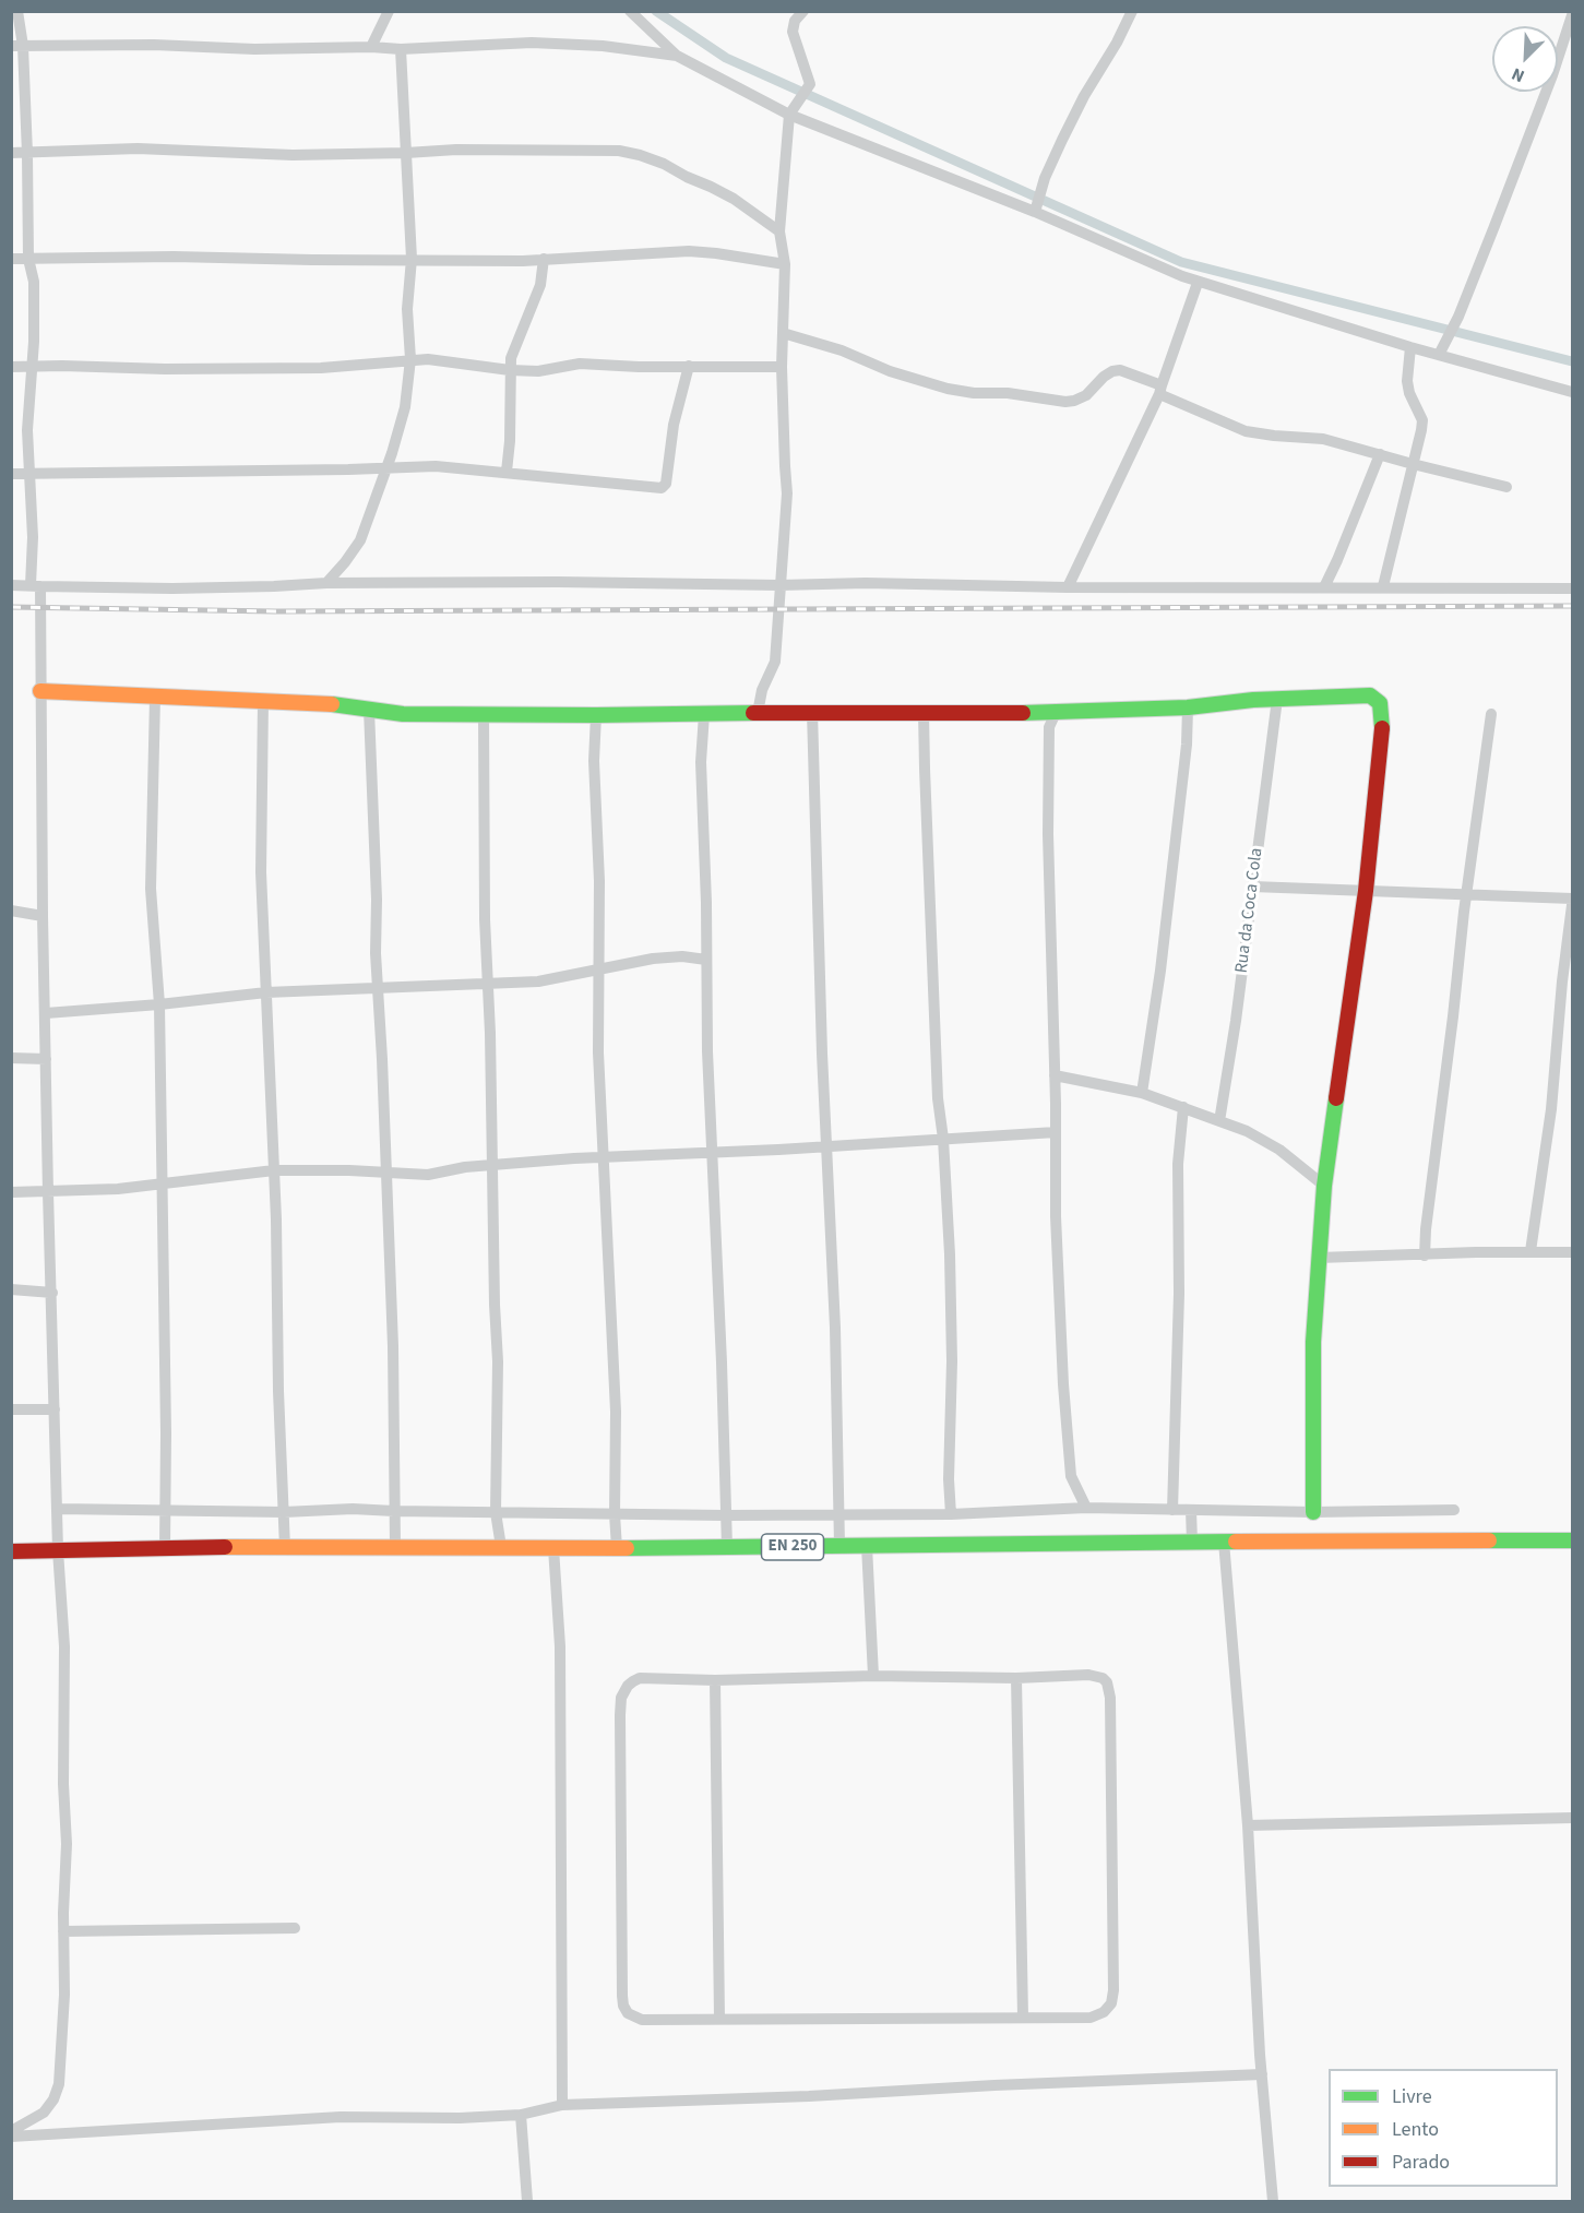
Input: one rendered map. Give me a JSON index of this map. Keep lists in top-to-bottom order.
{
  "streets": {
    "street": ["Rua da Coca Cola", "EN 250"]
  },
  "legend": ["Livre", "Lento", "Parado"],
  "north": "bottom left"
}
